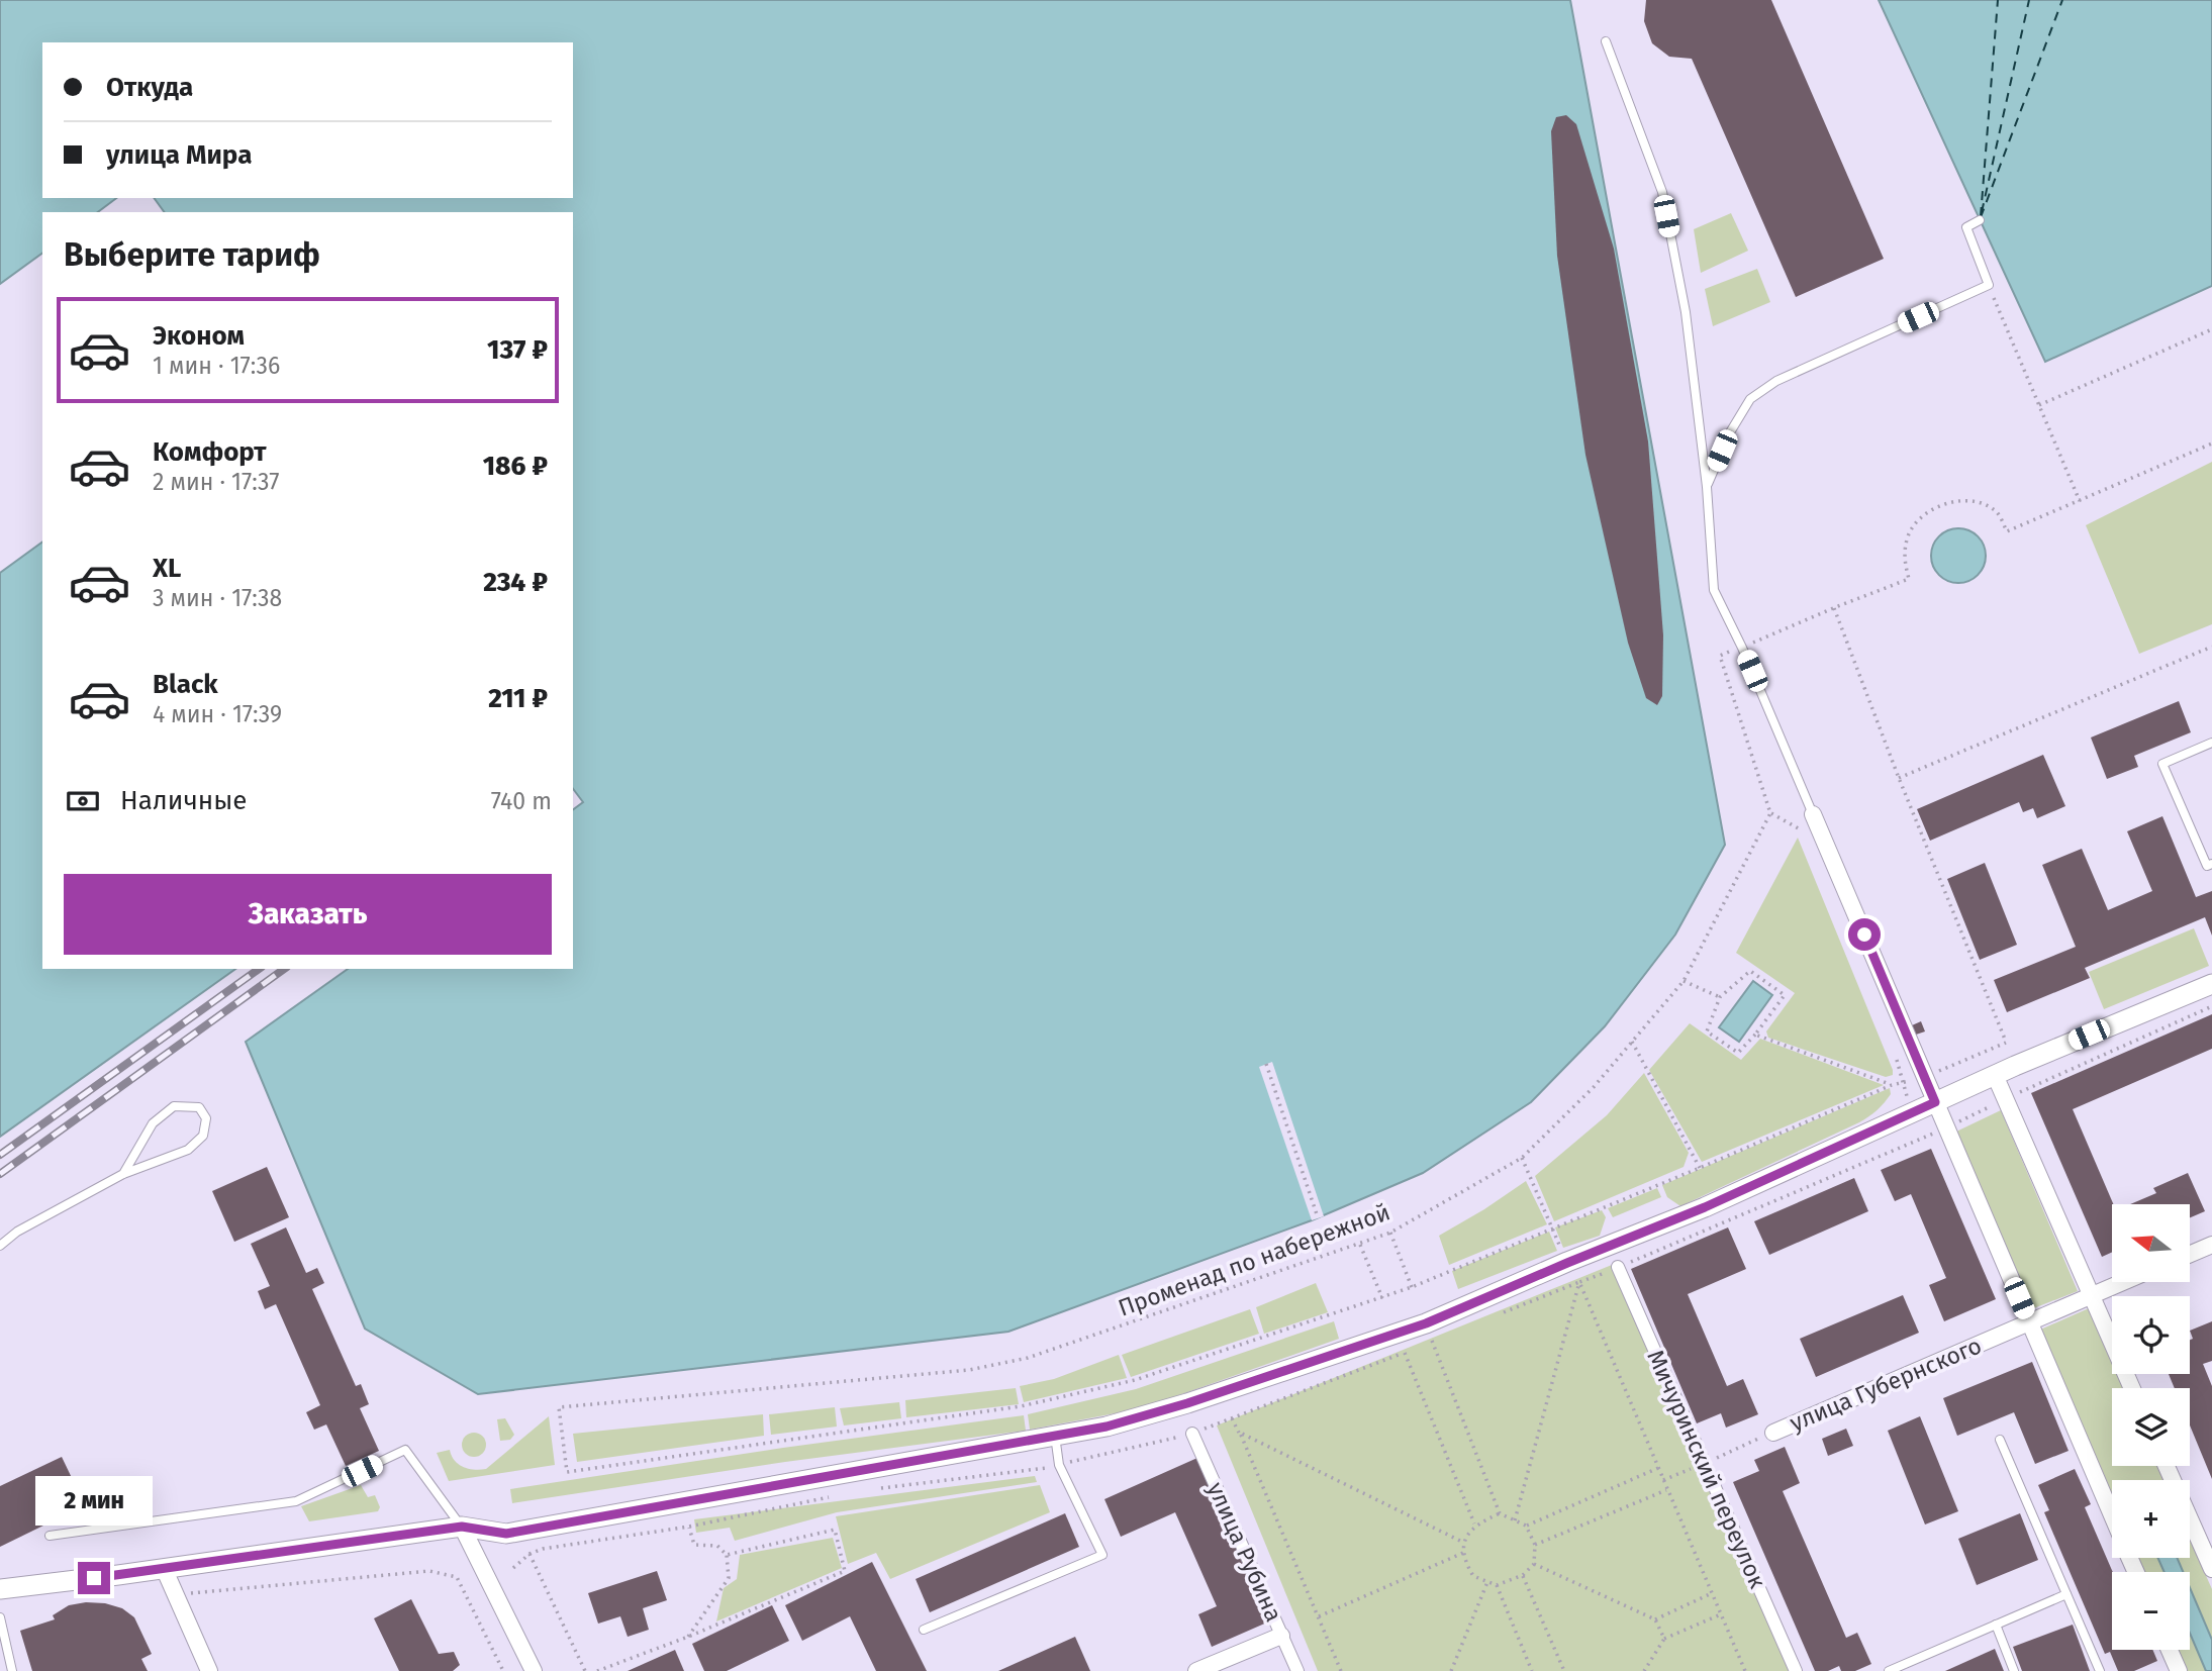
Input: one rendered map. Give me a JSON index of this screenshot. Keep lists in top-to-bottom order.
{
  "streets": {
    "street": ["улица Губернского", "Мичуринский переулок", "улица Рубина"],
    "path": ["Променад по набережной"]
  },
  "north": "left",
  "page": {
    "banner": ["Откуда", "улица Мира"],
    "heading": "Выберите тариф",
    "list": [
      {
        "name": "Эконом",
        "note": "1 мин · 17:36",
        "value": "137 ₽"
      },
      {
        "name": "Комфорт",
        "note": "2 мин · 17:37",
        "value": "186 ₽"
      },
      {
        "name": "XL",
        "note": "3 мин · 17:38",
        "value": "234 ₽"
      },
      {
        "name": "Black",
        "note": "4 мин · 17:39",
        "value": "211 ₽"
      }
    ],
    "pay": ["Наличные", "740 m"],
    "buttons": "Заказать",
    "map_buttons": ["+", "−"],
    "bubble": "2 мин"
  }
}
